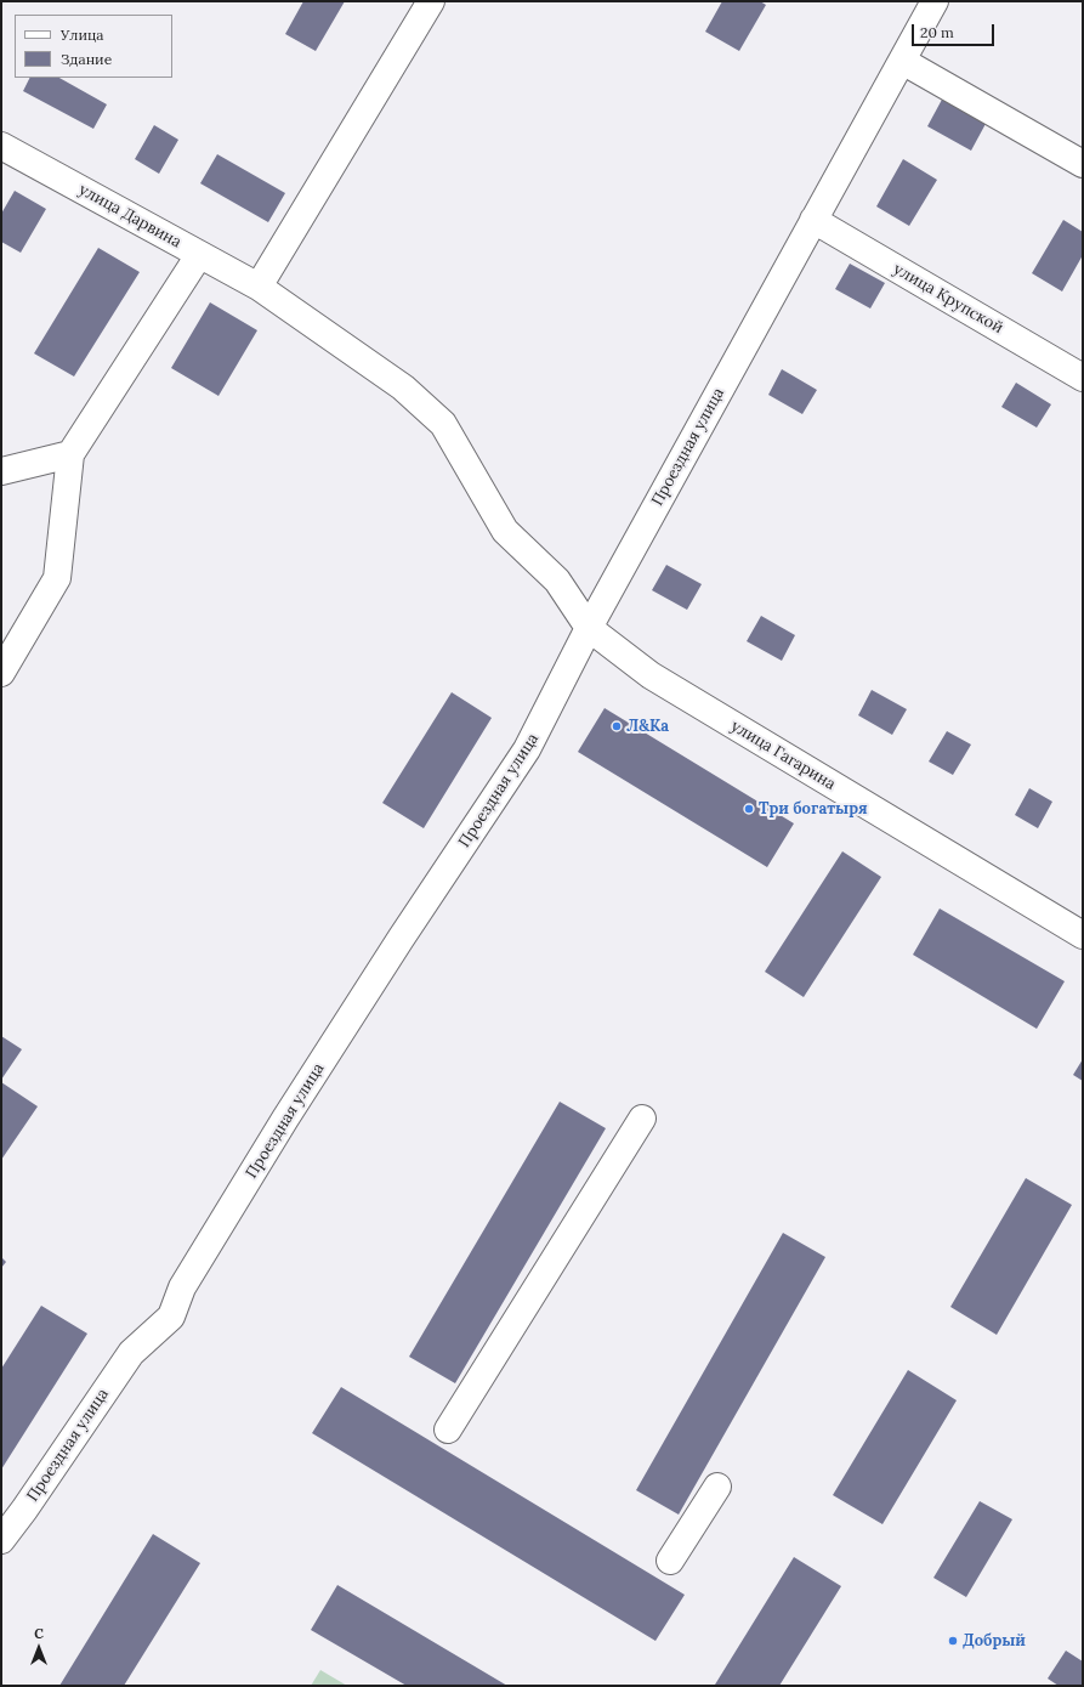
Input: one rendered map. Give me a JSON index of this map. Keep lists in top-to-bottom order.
{
  "streets": {
    "street": [
      "улица Дарвина",
      "улица Крупской",
      "Проездная улица",
      "улица Гагарина"
    ]
  },
  "crossings": [
    ["улица Дарвина", "Проездная улица"],
    ["улица Дарвина", "улица Гагарина"],
    ["улица Крупской", "Проездная улица"],
    ["Проездная улица", "улица Гагарина"]
  ],
  "places": ["Л&Ка", "Три богатыря", "Добрый"],
  "legend": ["Улица", "Здание"],
  "scale_bar": "20 m",
  "north": "top"
}
